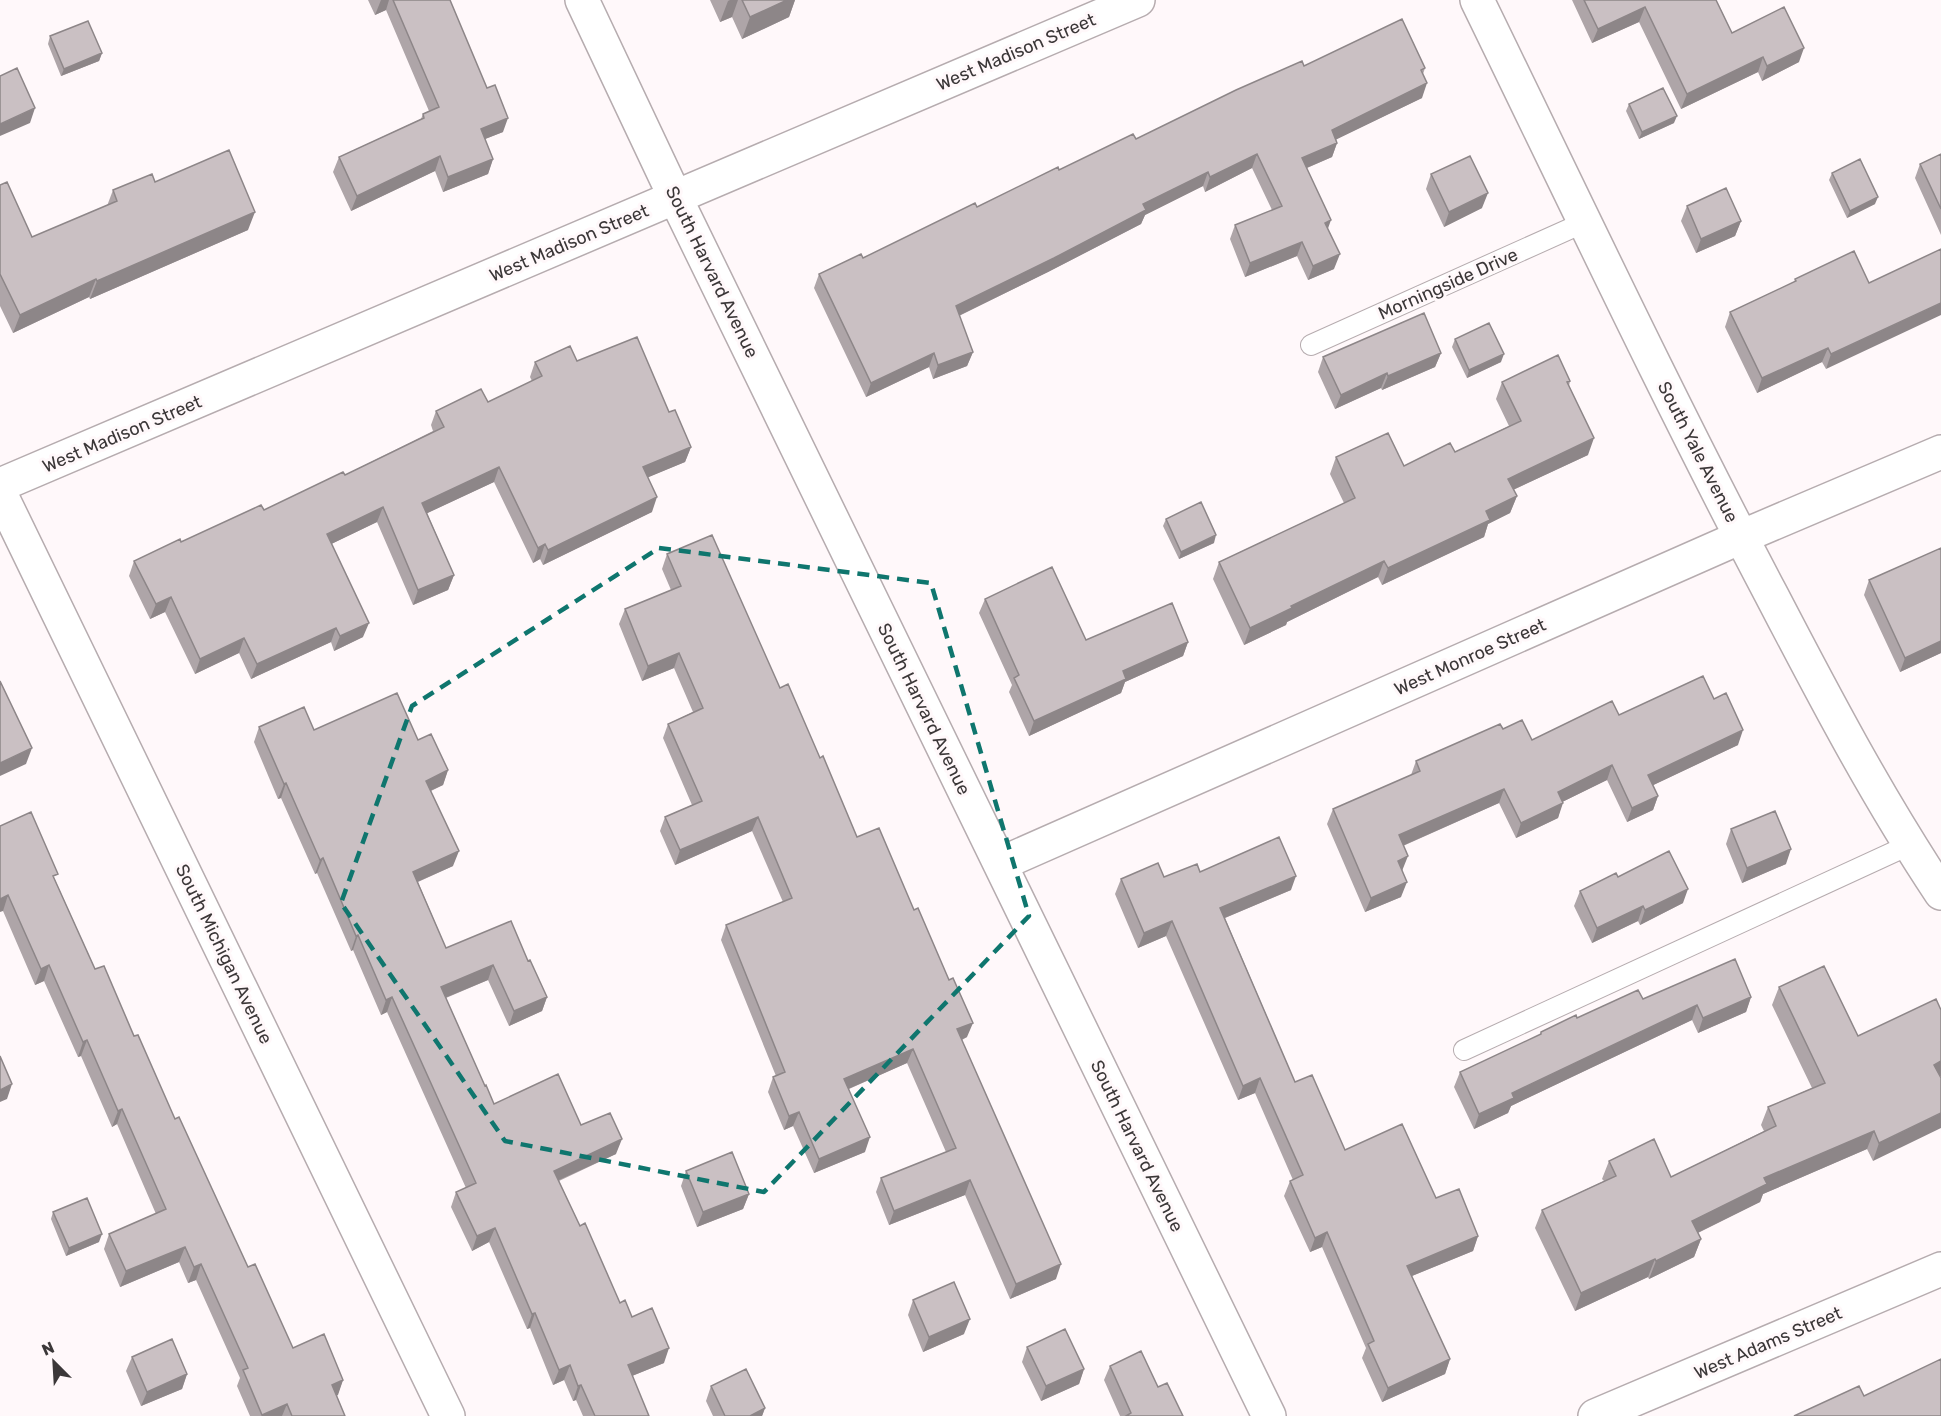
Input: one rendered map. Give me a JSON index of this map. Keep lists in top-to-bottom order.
{
  "streets": {
    "street": [
      "West Madison Street",
      "South Harvard Avenue",
      "South Yale Avenue",
      "West Monroe Street",
      "South Michigan Avenue",
      "West Adams Street"
    ],
    "lane": ["Morningside Drive"]
  },
  "crossings": [
    ["West Madison Street", "South Harvard Avenue"],
    ["South Harvard Avenue", "West Monroe Street"],
    ["Morningside Drive", "South Yale Avenue"],
    ["South Yale Avenue", "West Monroe Street"]
  ],
  "north": "top left"
}
